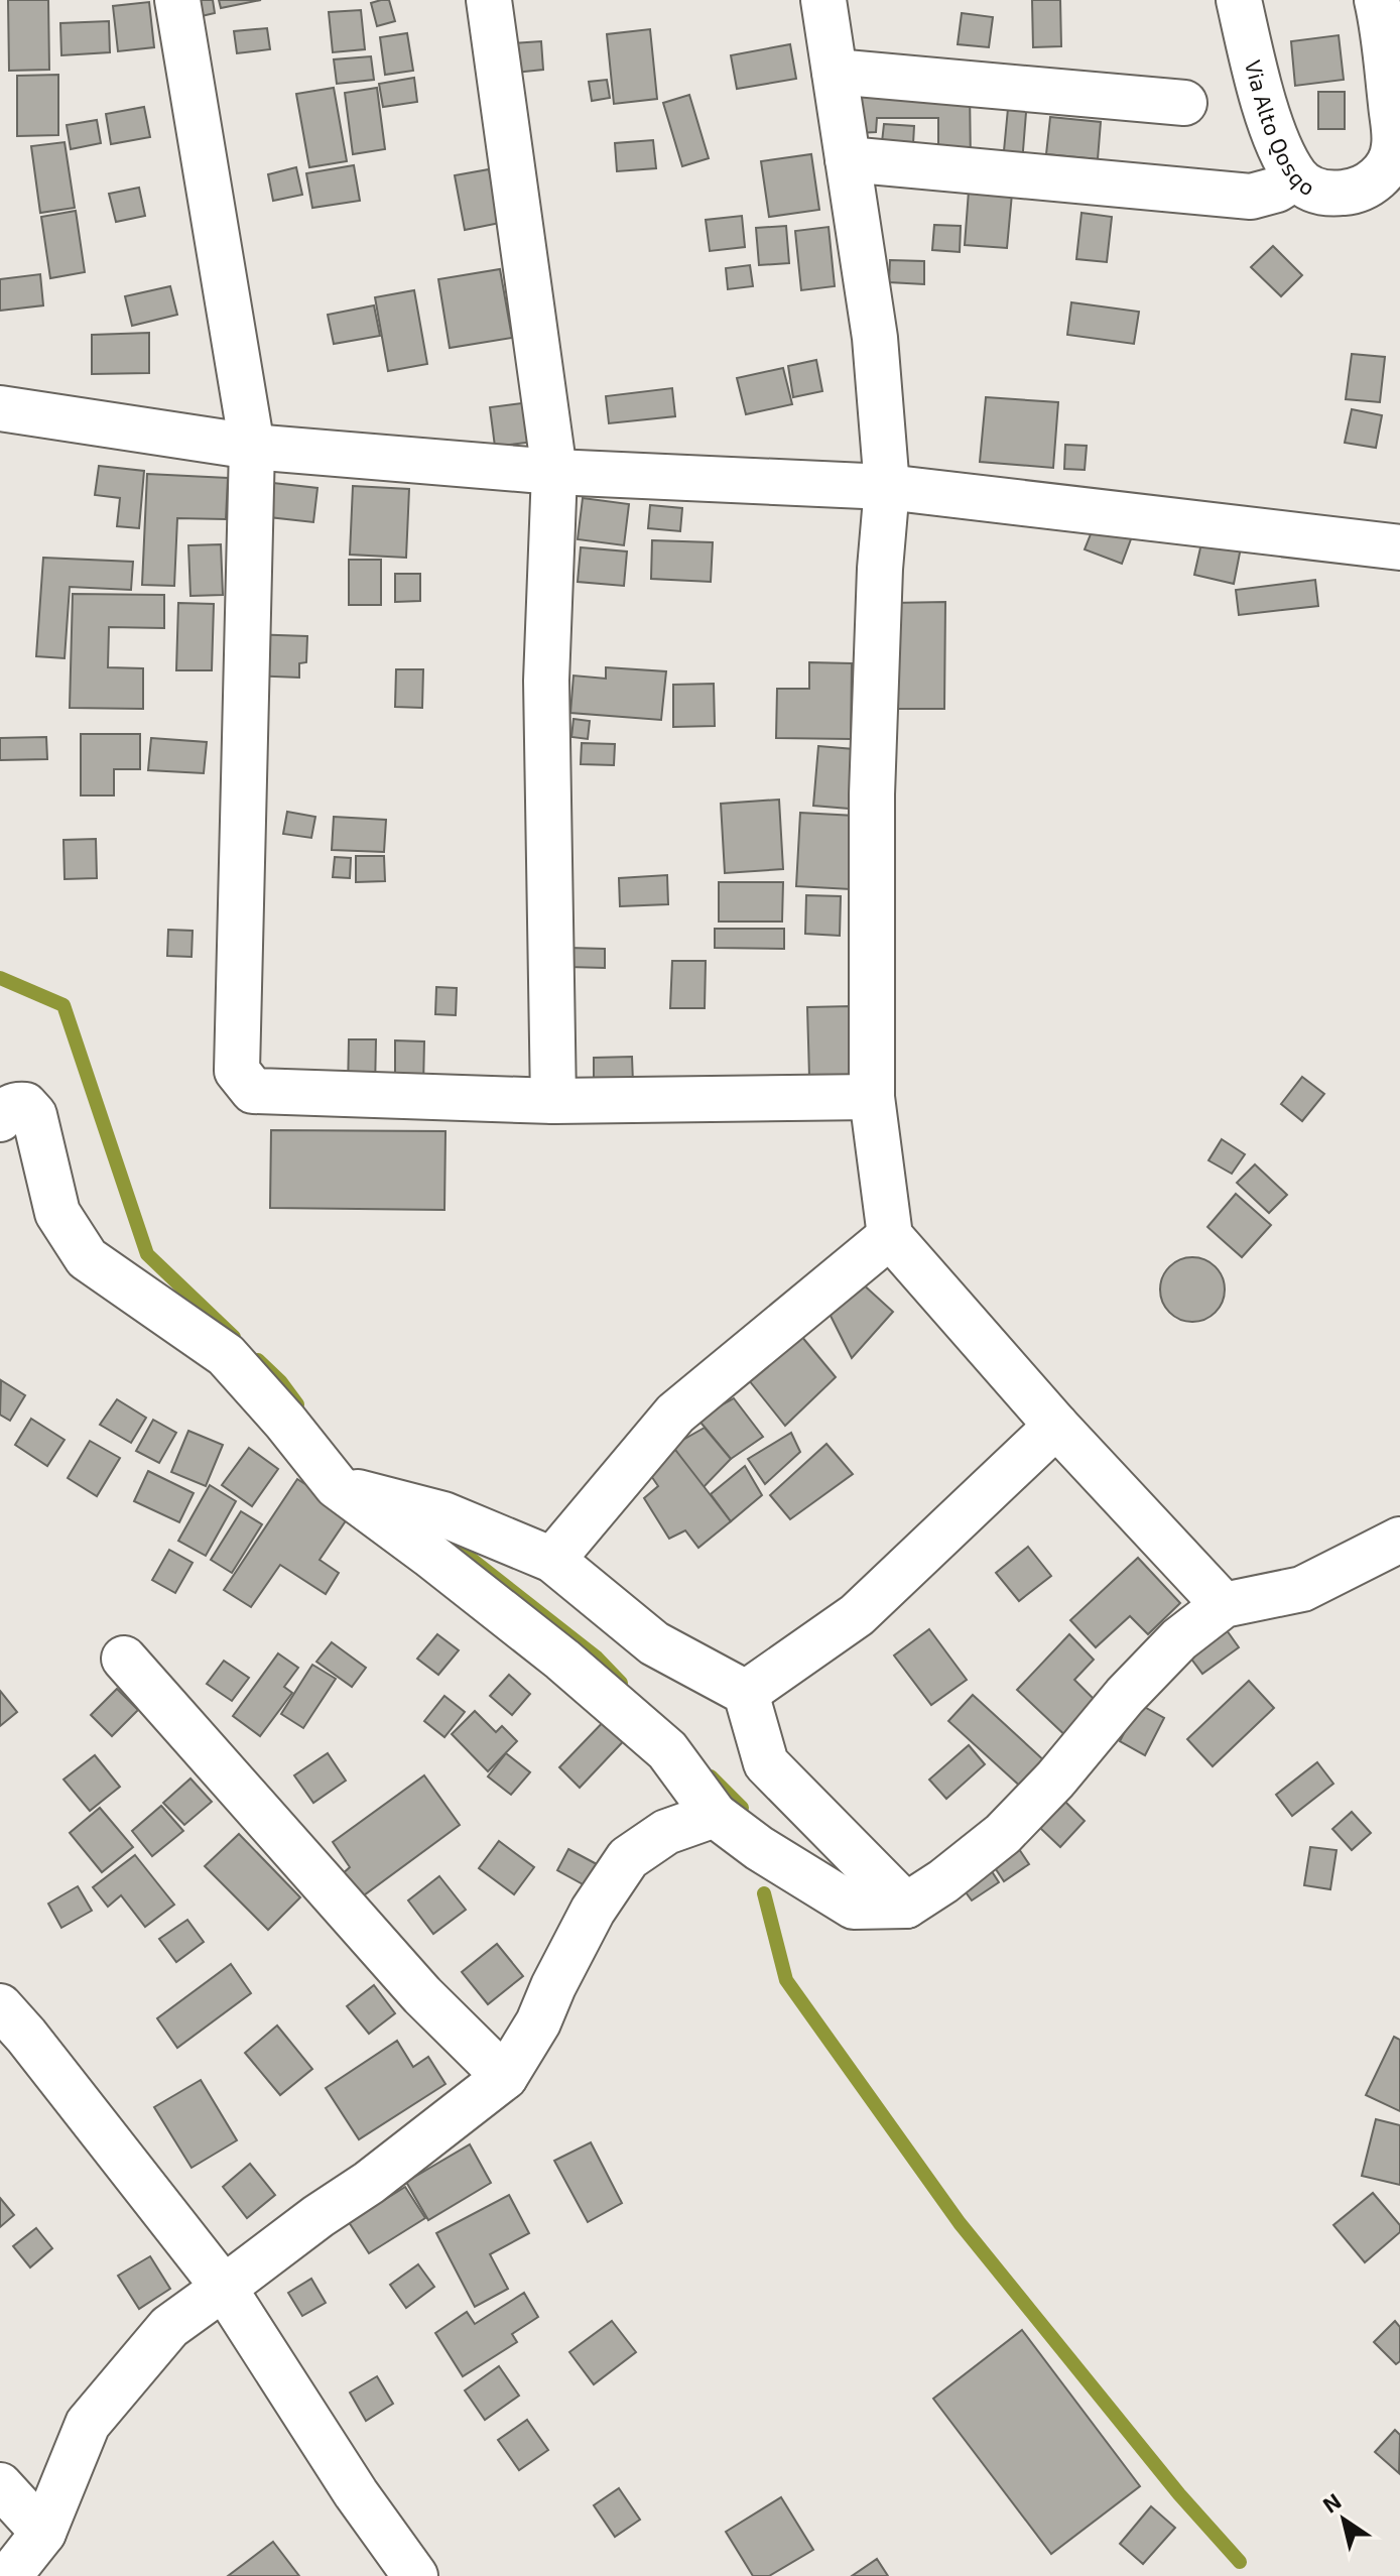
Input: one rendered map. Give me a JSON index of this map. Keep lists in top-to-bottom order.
{
  "streets": {
    "street": ["Via Alto Qosqo"]
  },
  "north": "top left"
}
